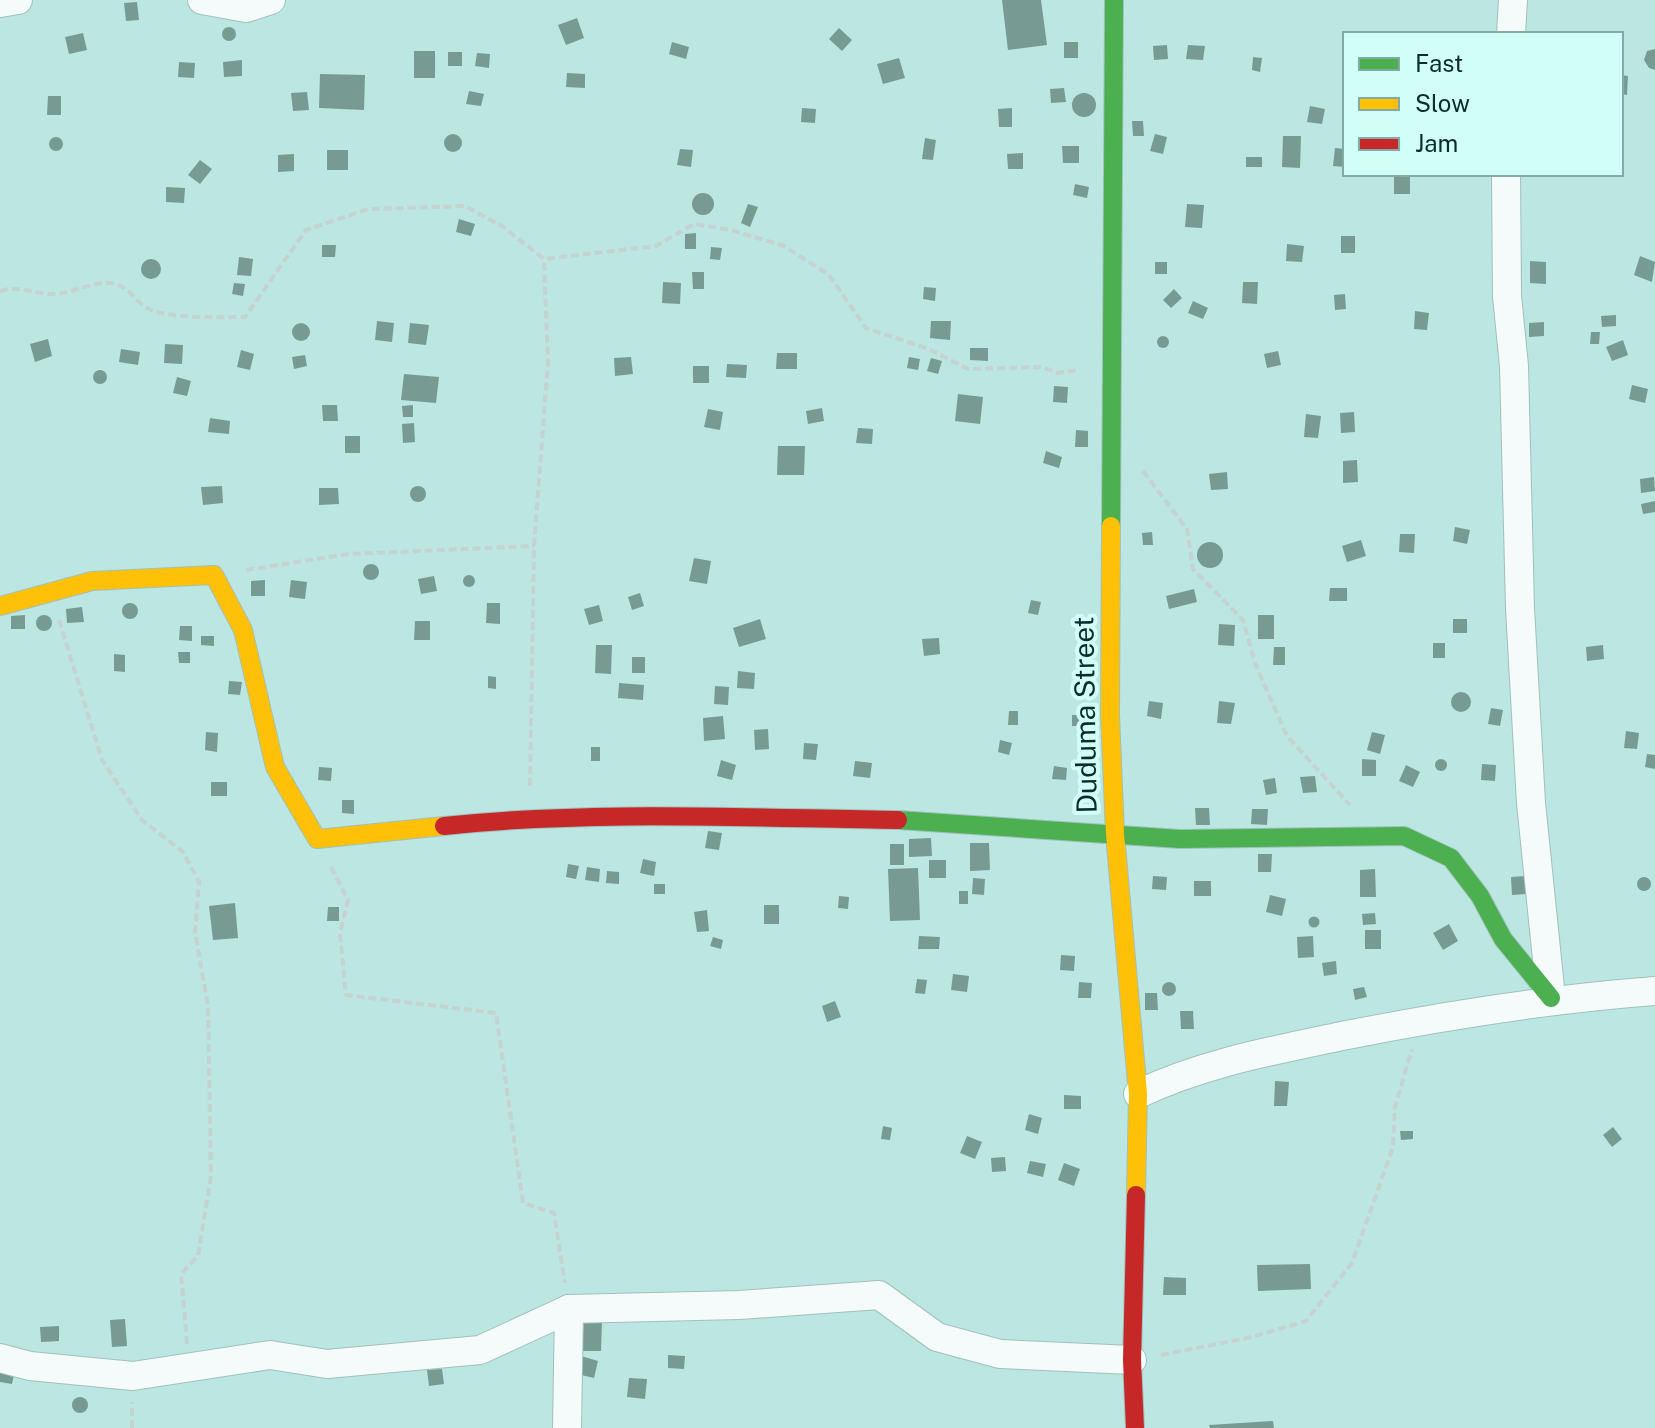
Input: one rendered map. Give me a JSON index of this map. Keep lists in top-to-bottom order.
{
  "streets": {
    "street": ["Duduma Street"]
  },
  "legend": ["Fast", "Slow", "Jam"]
}
